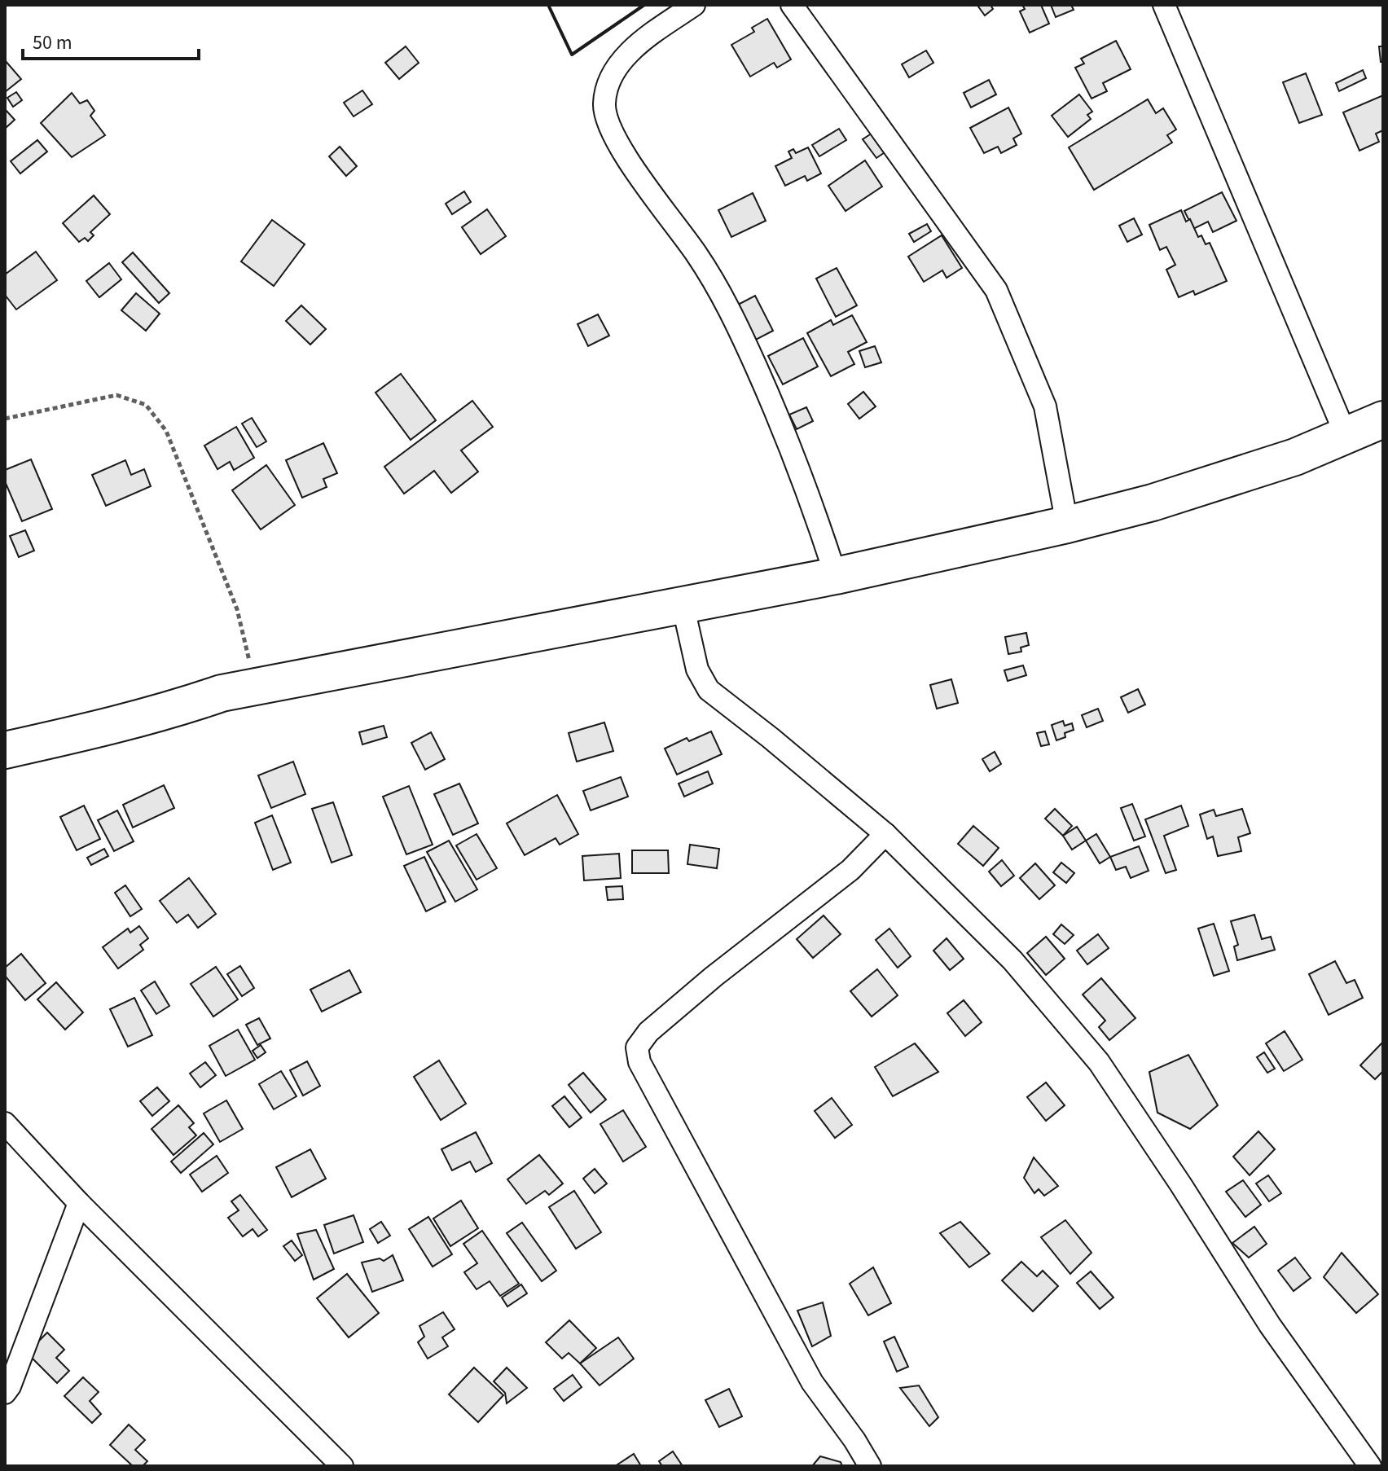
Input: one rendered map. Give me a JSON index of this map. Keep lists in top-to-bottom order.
{
  "scale_bar": "50 m"
}
